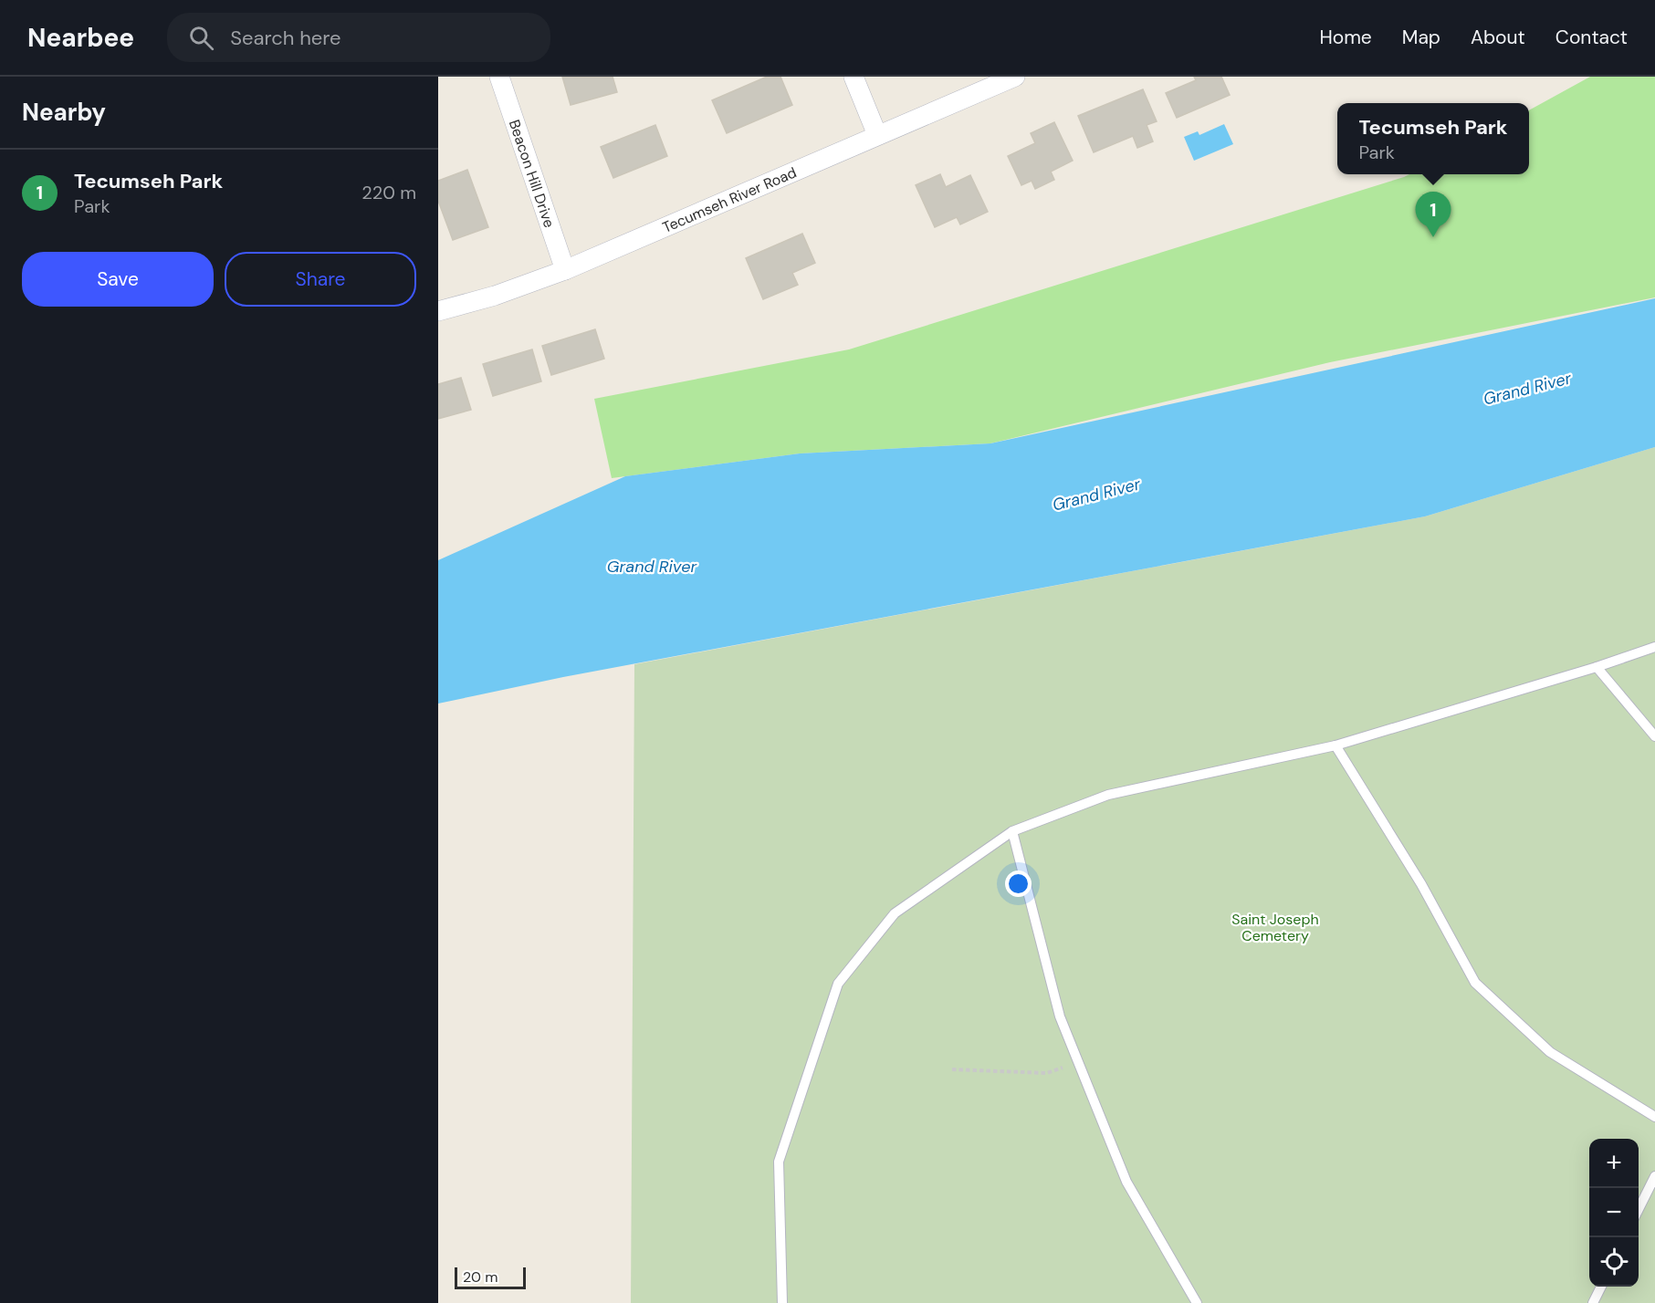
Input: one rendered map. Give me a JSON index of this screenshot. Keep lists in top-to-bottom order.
{
  "streets": {
    "street": ["Beacon Hill Drive", "Tecumseh River Road"]
  },
  "crossings": [
    ["Beacon Hill Drive", "Tecumseh River Road"]
  ],
  "water": ["Grand River"],
  "parks": ["Saint Joseph Cemetery"],
  "scale_bar": "20 m",
  "page": {
    "header": "Nearbee",
    "search": "Search here",
    "nav": [
      "Home",
      "Map",
      "About",
      "Contact"
    ],
    "heading": "Nearby",
    "popup": ["Tecumseh Park", "Park"],
    "list": [
      {
        "mark": "1",
        "name": "Tecumseh Park",
        "note": "Park",
        "value": "220 m"
      }
    ],
    "pins": "1",
    "buttons": ["Save", "Share"],
    "map_buttons": ["+", "−"],
    "scale": "20 m"
  }
}
